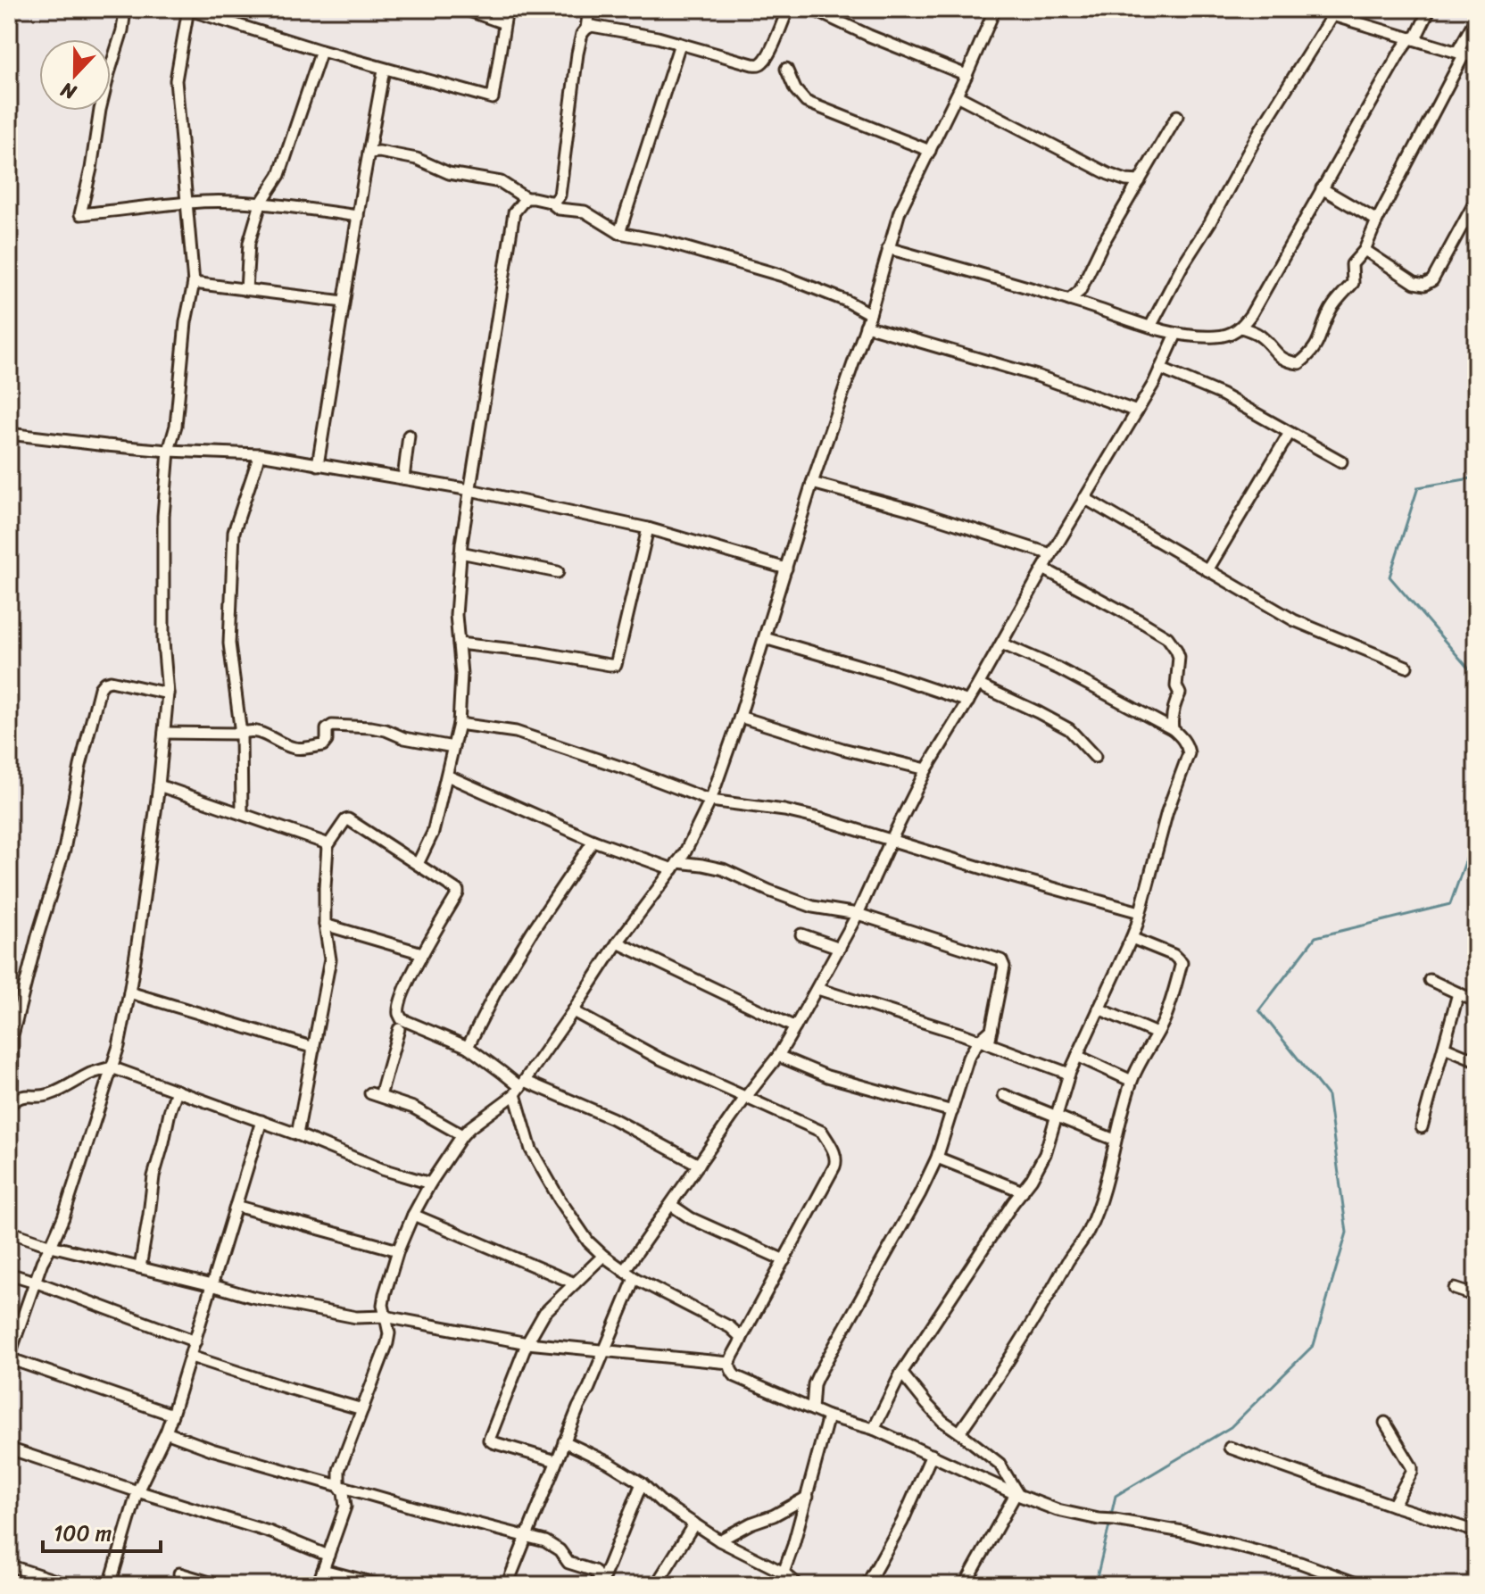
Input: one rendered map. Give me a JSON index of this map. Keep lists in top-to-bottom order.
{
  "scale_bar": "100 m",
  "north": "bottom"
}
